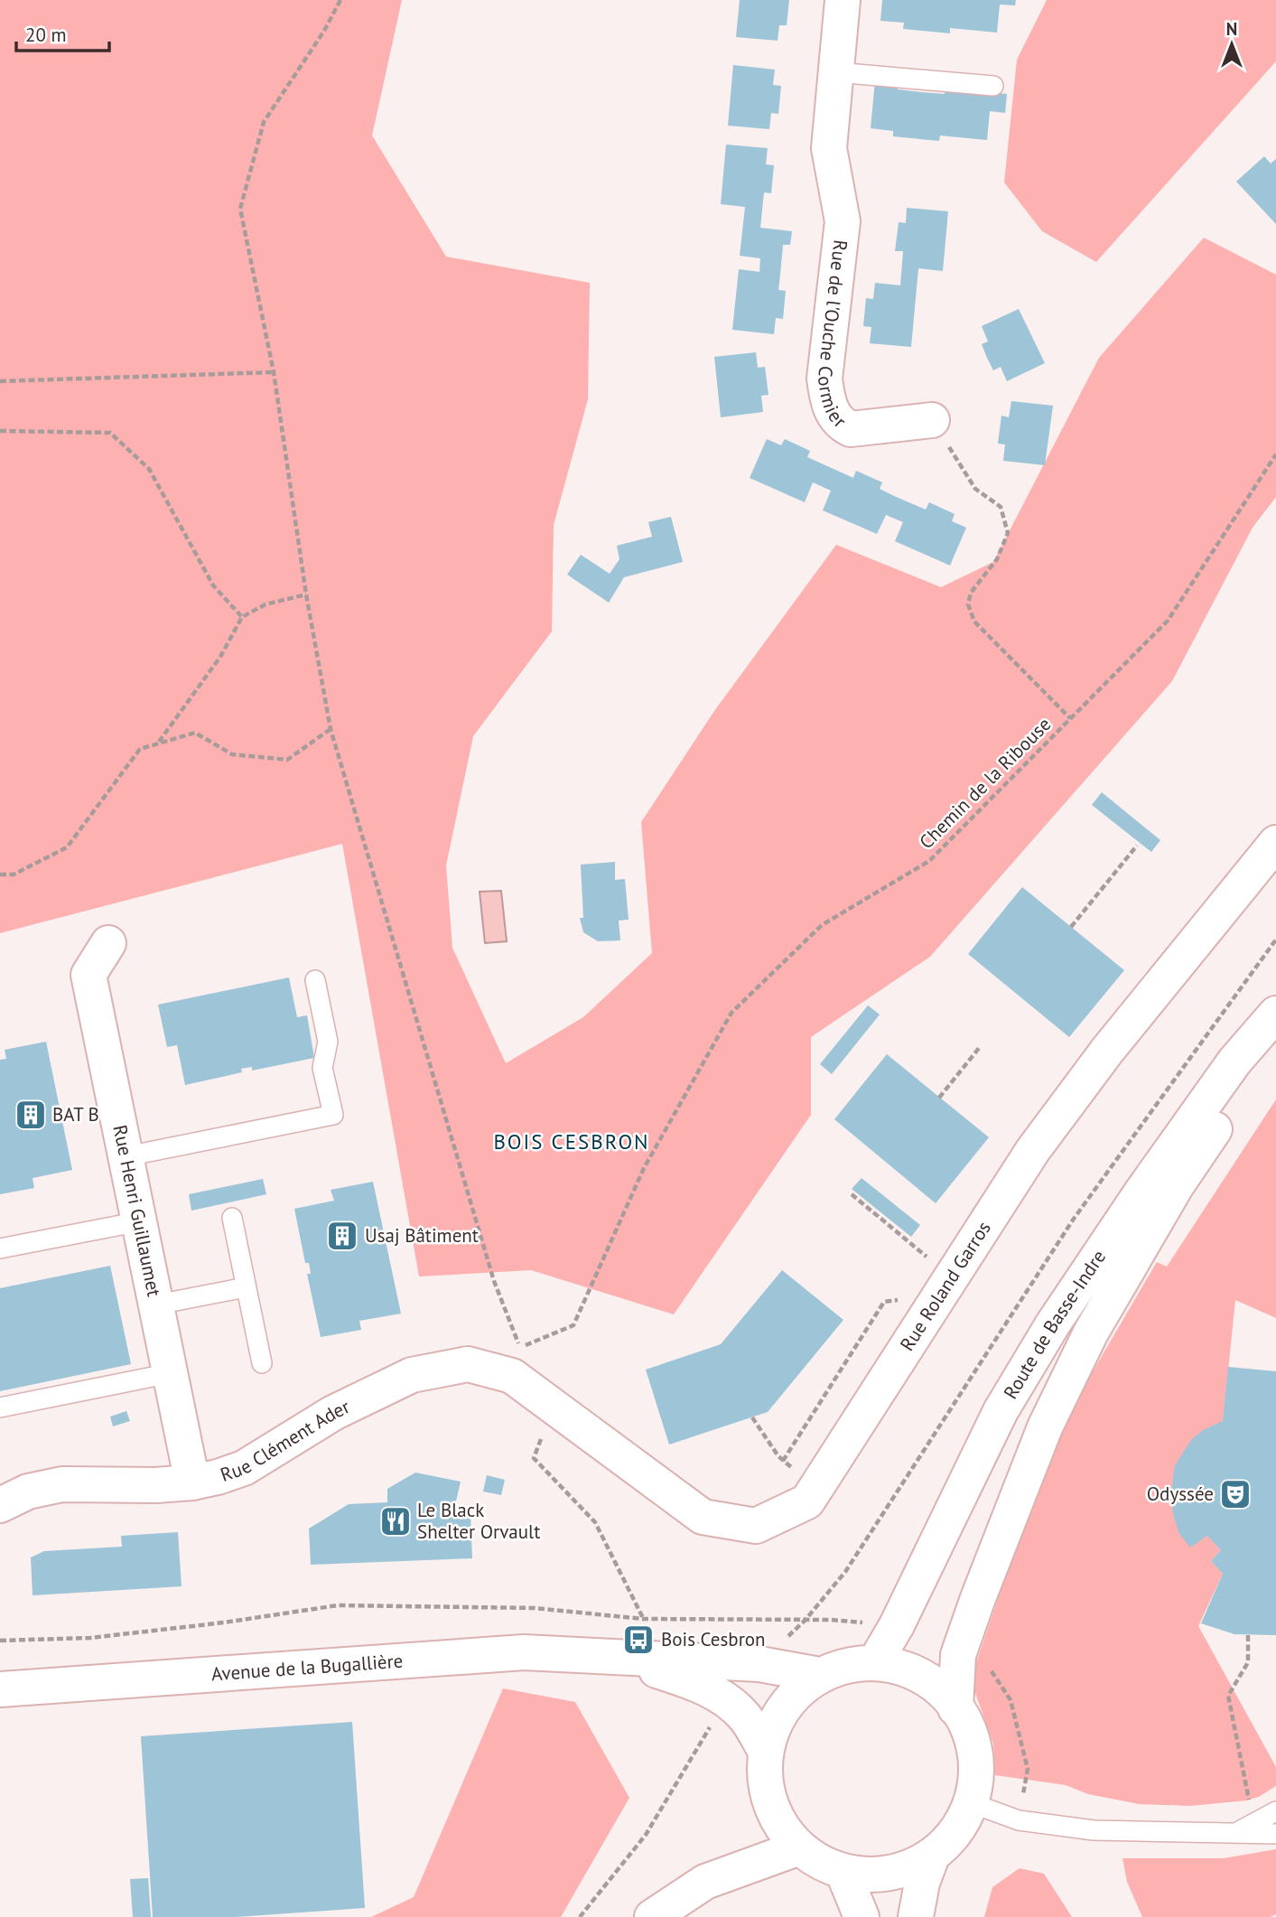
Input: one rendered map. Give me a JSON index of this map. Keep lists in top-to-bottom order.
{
  "streets": {
    "main road": [
      "Rue de l'Ouche Cormier",
      "Rue Henri Guillaumet",
      "Rue Roland Garros",
      "Route de Basse-Indre",
      "Rue Clément Ader",
      "Avenue de la Bugallière"
    ],
    "path": ["Chemin de la Ribouse"]
  },
  "crossings": [
    ["Rue Henri Guillaumet", "Rue Clément Ader"],
    ["Rue Roland Garros", "Rue Clément Ader"],
    ["Route de Basse-Indre", "Avenue de la Bugallière"]
  ],
  "districts": ["BOIS CESBRON"],
  "places": {
    "building": ["BAT B", "Usaj Bâtiment"],
    "theatre": ["Odyssée"],
    "restaurant": ["Le Black Shelter Orvault"],
    "bus stop": ["Bois Cesbron"]
  },
  "scale_bar": "20 m",
  "north": "top"
}
